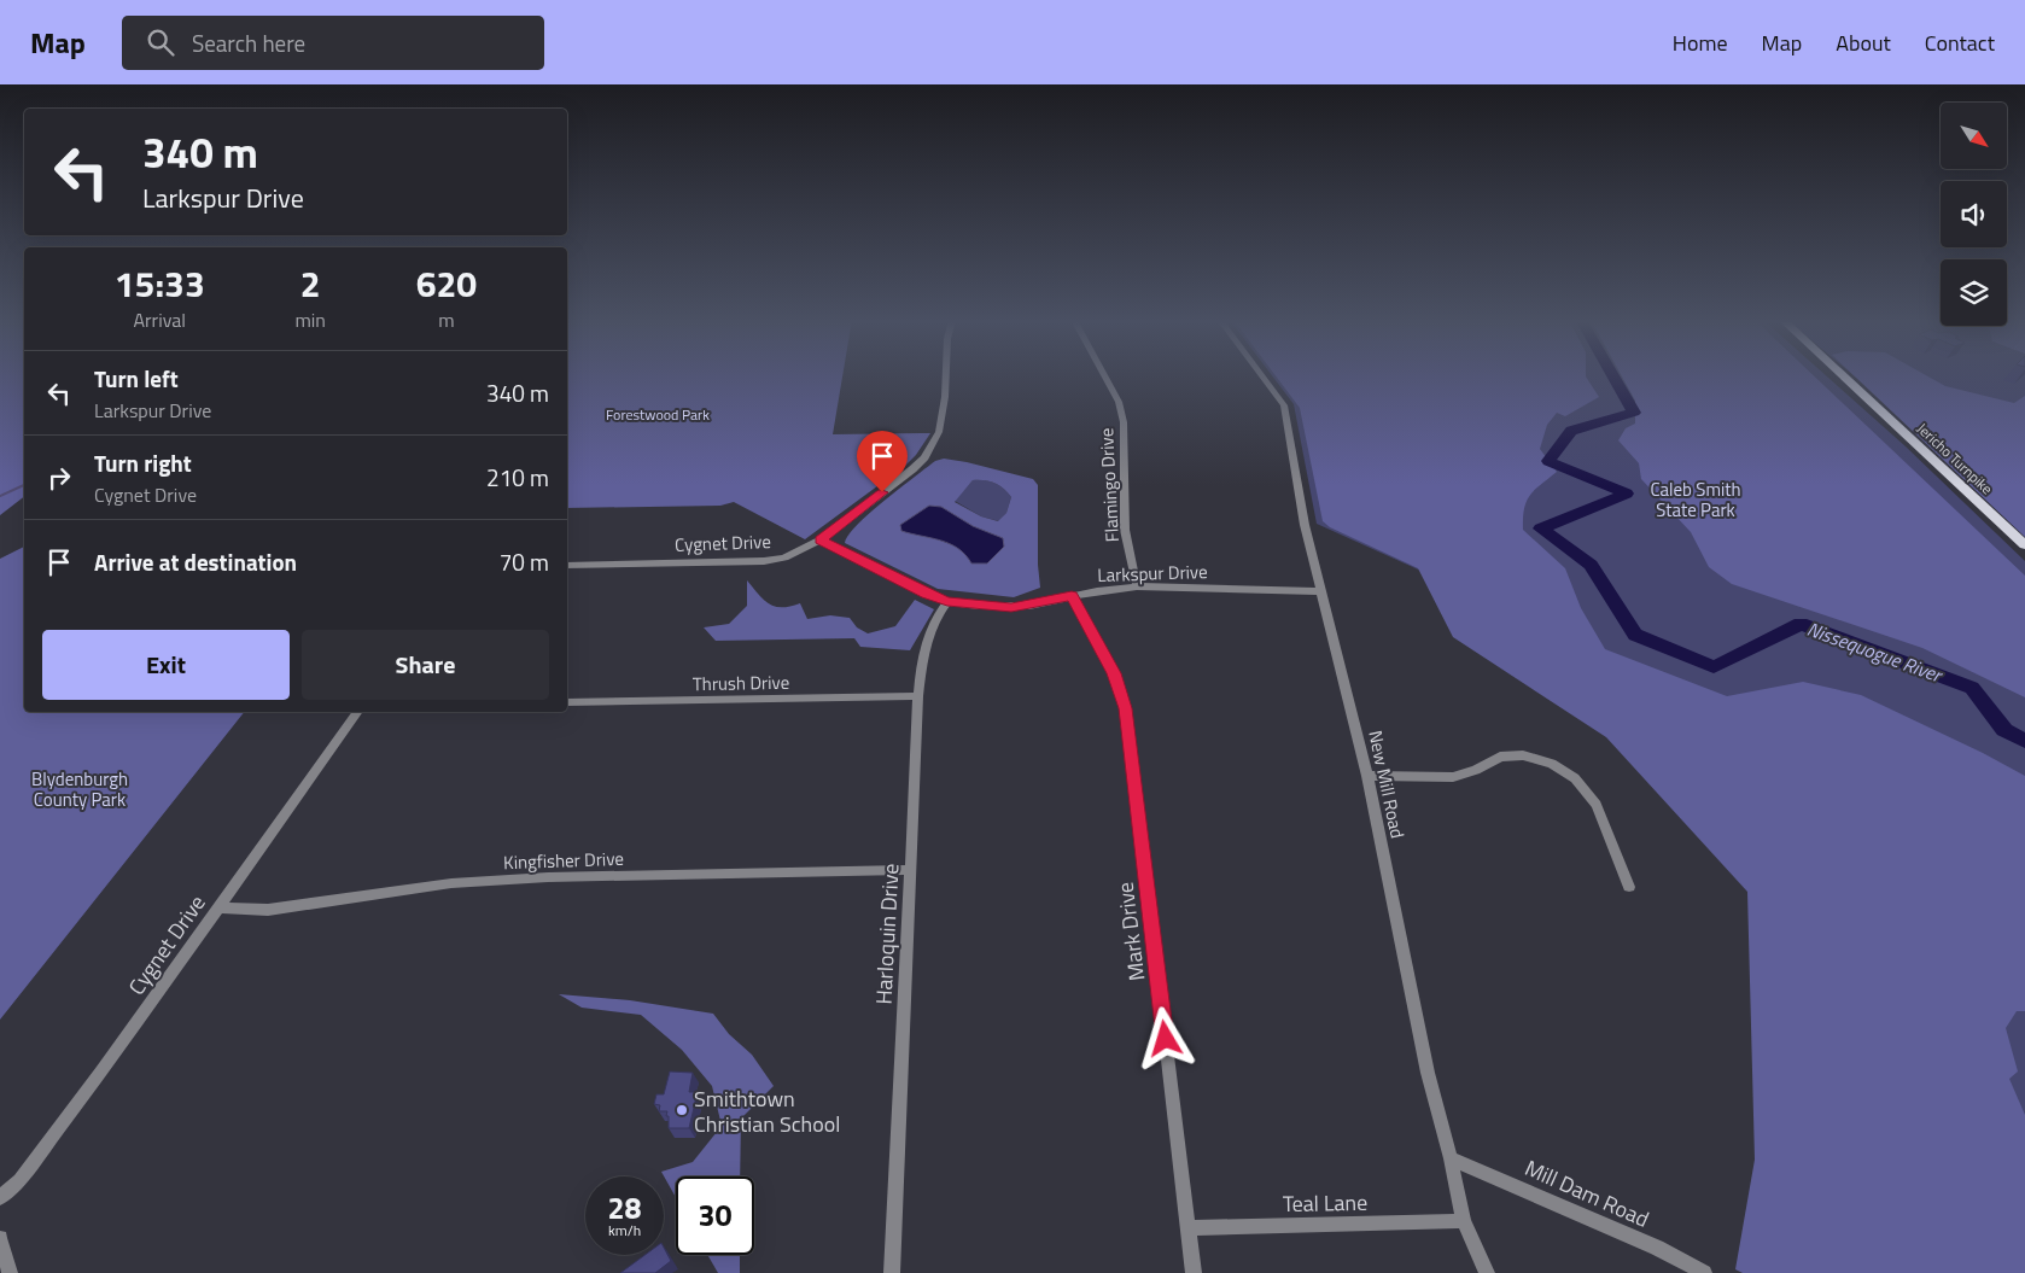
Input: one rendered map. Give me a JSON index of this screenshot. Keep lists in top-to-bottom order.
{
  "streets": {
    "main road": ["Jericho Turnpike"],
    "street": [
      "Flamingo Drive",
      "Cygnet Drive",
      "Larkspur Drive",
      "Thrush Drive",
      "New Mill Road",
      "Kingfisher Drive",
      "Mark Drive",
      "Harloquin Drive",
      "Mill Dam Road",
      "Teal Lane"
    ]
  },
  "crossings": [
    ["Flamingo Drive", "Larkspur Drive"],
    ["Cygnet Drive", "Larkspur Drive"],
    ["Cygnet Drive", "Kingfisher Drive"],
    ["Larkspur Drive", "New Mill Road"],
    ["Larkspur Drive", "Mark Drive"],
    ["Larkspur Drive", "Harloquin Drive"],
    ["Thrush Drive", "Harloquin Drive"],
    ["New Mill Road", "Mill Dam Road"],
    ["New Mill Road", "Teal Lane"],
    ["Kingfisher Drive", "Harloquin Drive"],
    ["Mark Drive", "Teal Lane"]
  ],
  "water": ["Nissequogue River"],
  "parks": ["Forestwood Park", "Caleb Smith State Park", "Blydenburgh County Park"],
  "places": ["Smithtown Christian School"],
  "north": "bottom right",
  "page": {
    "header": "Map",
    "search": "Search here",
    "nav": [
      "Home",
      "Map",
      "About",
      "Contact"
    ],
    "turn": ["340 m", "Larkspur Drive"],
    "eta": [
      "15:33",
      "Arrival",
      "2",
      "min",
      "620",
      "m"
    ],
    "list": [
      {
        "name": "Turn left",
        "note": "Larkspur Drive",
        "value": "340 m"
      },
      {
        "name": "Turn right",
        "note": "Cygnet Drive",
        "value": "210 m"
      },
      {
        "name": "Arrive at destination",
        "value": "70 m"
      }
    ],
    "buttons": ["Exit", "Share"],
    "speed": "28 km/h",
    "limit": "30"
  }
}
